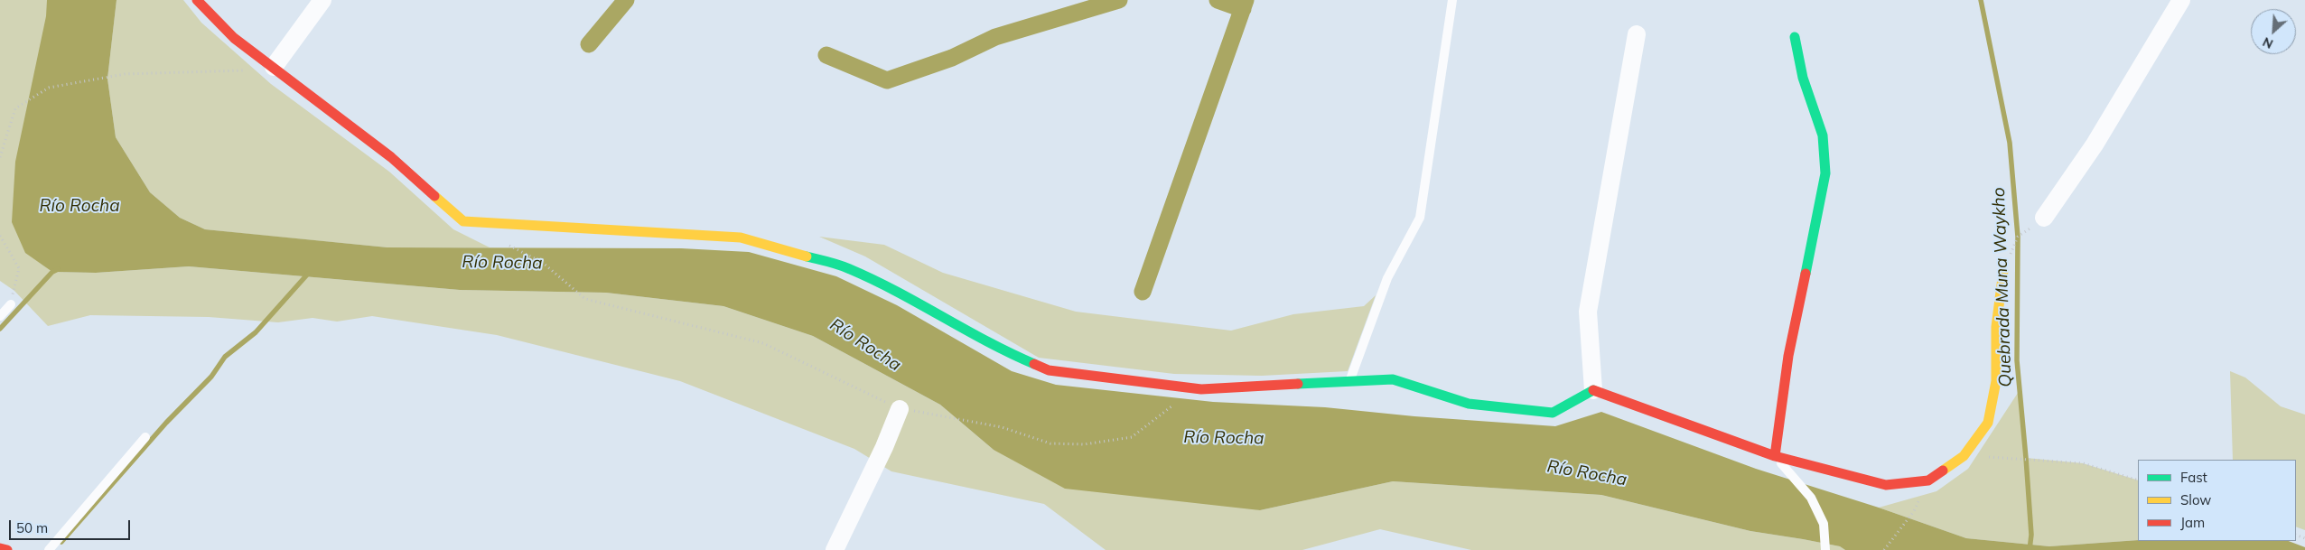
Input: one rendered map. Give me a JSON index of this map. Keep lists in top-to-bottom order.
{
  "water": ["Río Rocha", "Quebrada Muna Waykho"],
  "legend": ["Fast", "Slow", "Jam"],
  "scale_bar": "50 m",
  "north": "bottom left"
}
